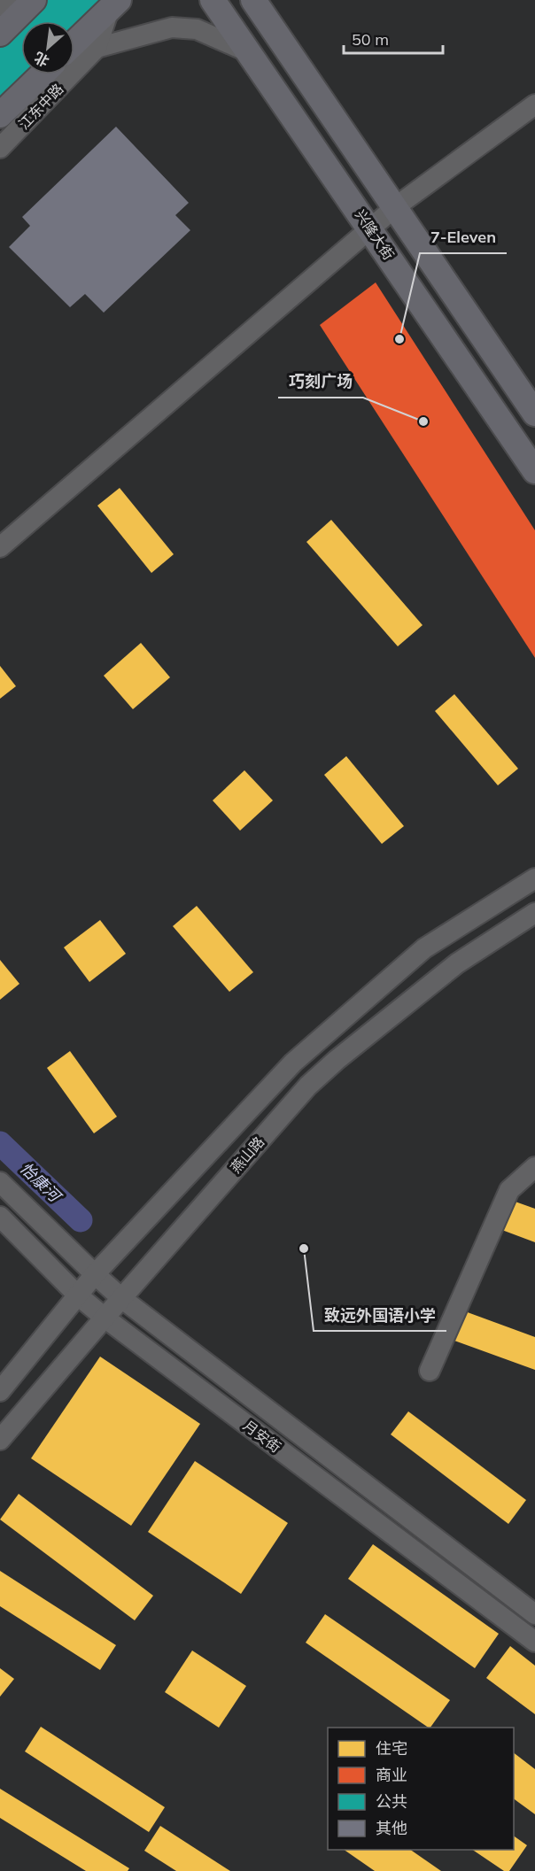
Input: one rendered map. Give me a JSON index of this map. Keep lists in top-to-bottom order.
{
  "streets": {
    "main road": ["江东中路", "兴隆大街"],
    "street": ["燕山路", "月安街"]
  },
  "crossings": [
    ["燕山路", "月安街"]
  ],
  "water": ["怡康河"],
  "places": ["7-Eleven", "巧刻广场", "致远外国语小学"],
  "legend": [
    "住宅",
    "商业",
    "公共",
    "其他"
  ],
  "scale_bar": "50 m",
  "north": "bottom left"
}
